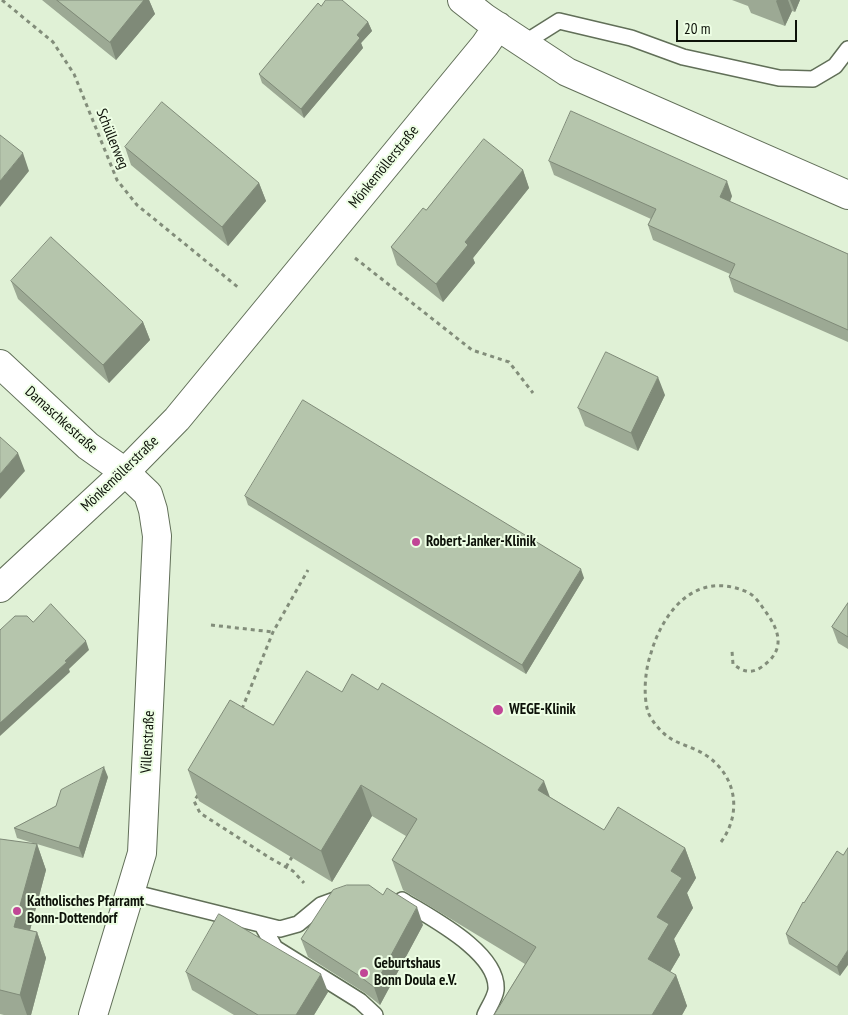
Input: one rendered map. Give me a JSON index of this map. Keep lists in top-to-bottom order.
{
  "streets": {
    "street": ["Mönkemöllerstraße", "Damaschkestraße", "Villenstraße"],
    "path": ["Schüllerweg"]
  },
  "crossings": [
    ["Schüllerweg", "Mönkemöllerstraße"],
    ["Mönkemöllerstraße", "Damaschkestraße"],
    ["Mönkemöllerstraße", "Villenstraße"],
    ["Damaschkestraße", "Villenstraße"]
  ],
  "places": [
    "Robert-Janker-Klinik",
    "WEGE-Klinik",
    "Katholisches Pfarramt Bonn-Dottendorf",
    "Geburtshaus Bonn Doula e.V."
  ],
  "scale_bar": "20 m"
}
